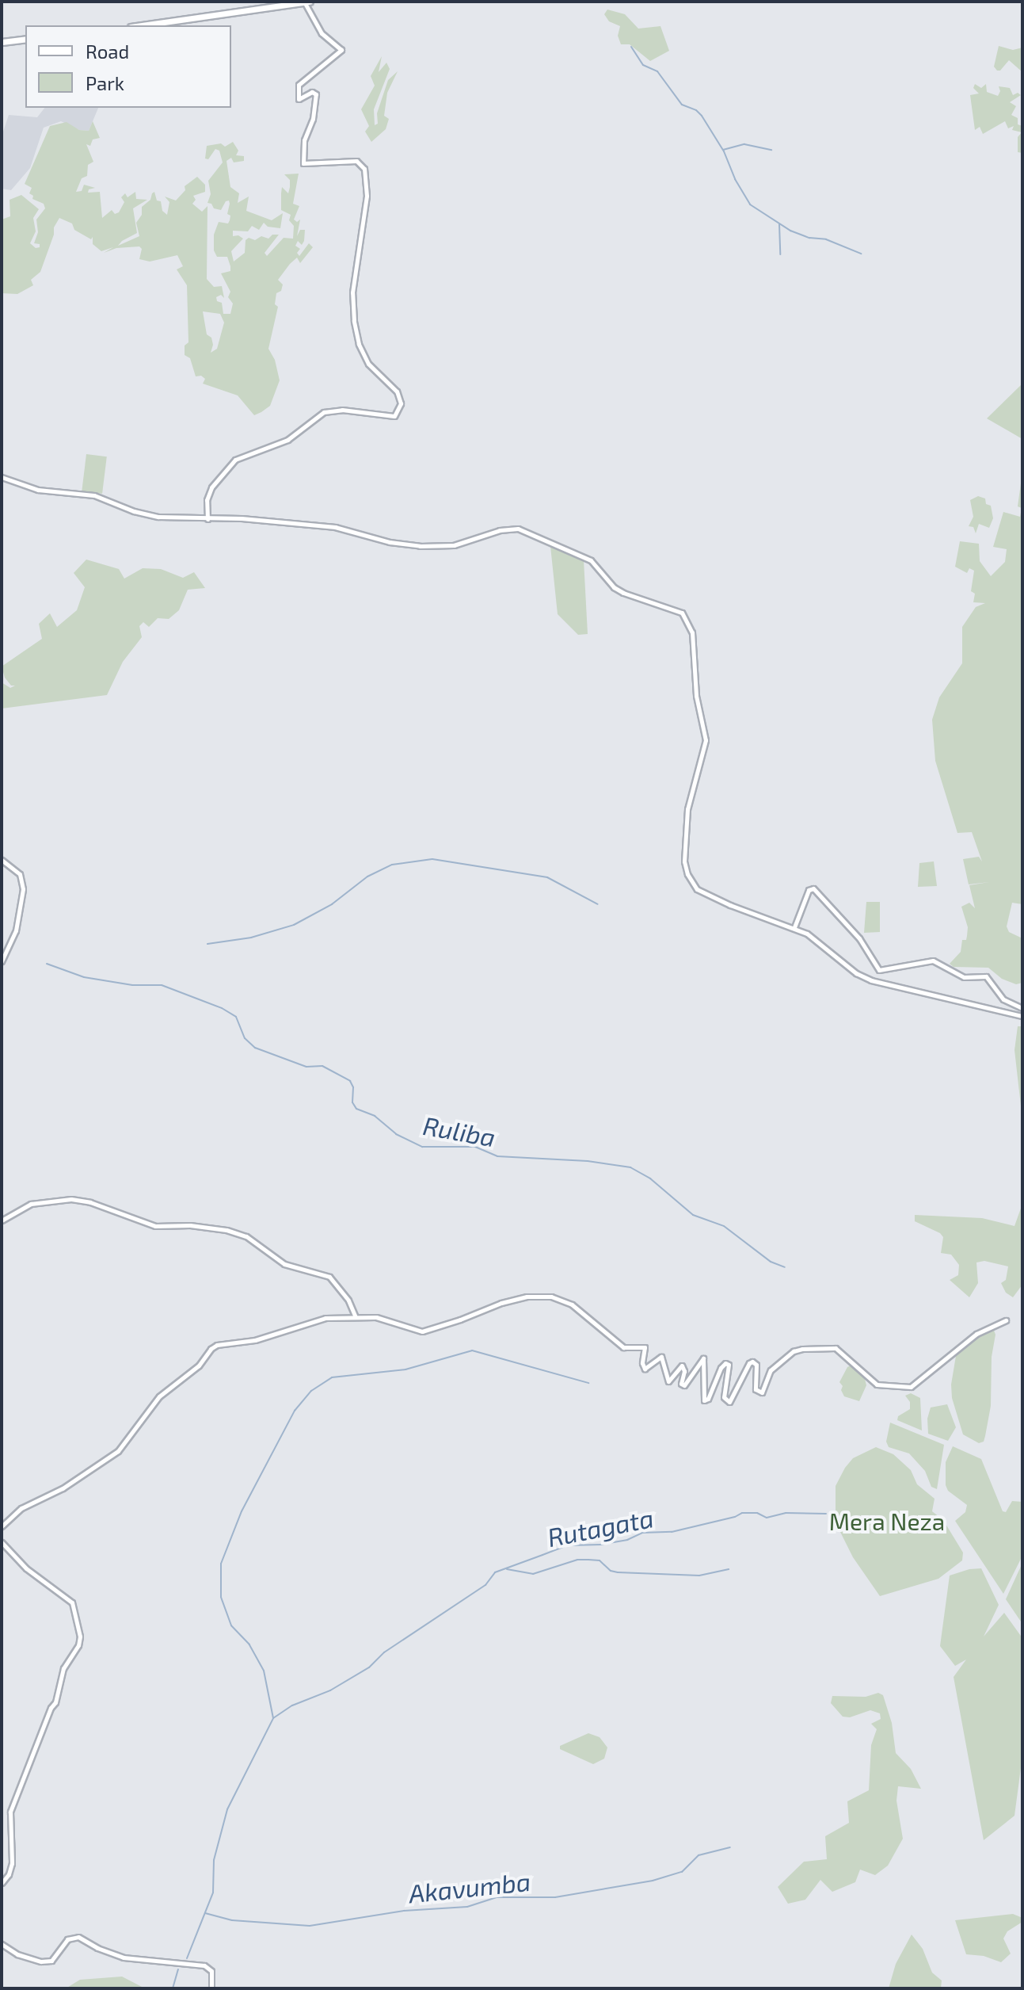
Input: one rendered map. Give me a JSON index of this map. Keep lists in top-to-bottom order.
{
  "water": ["Ruliba", "Rutagata", "Akavumba"],
  "parks": ["Mera Neza"],
  "legend": ["Road", "Park"]
}
